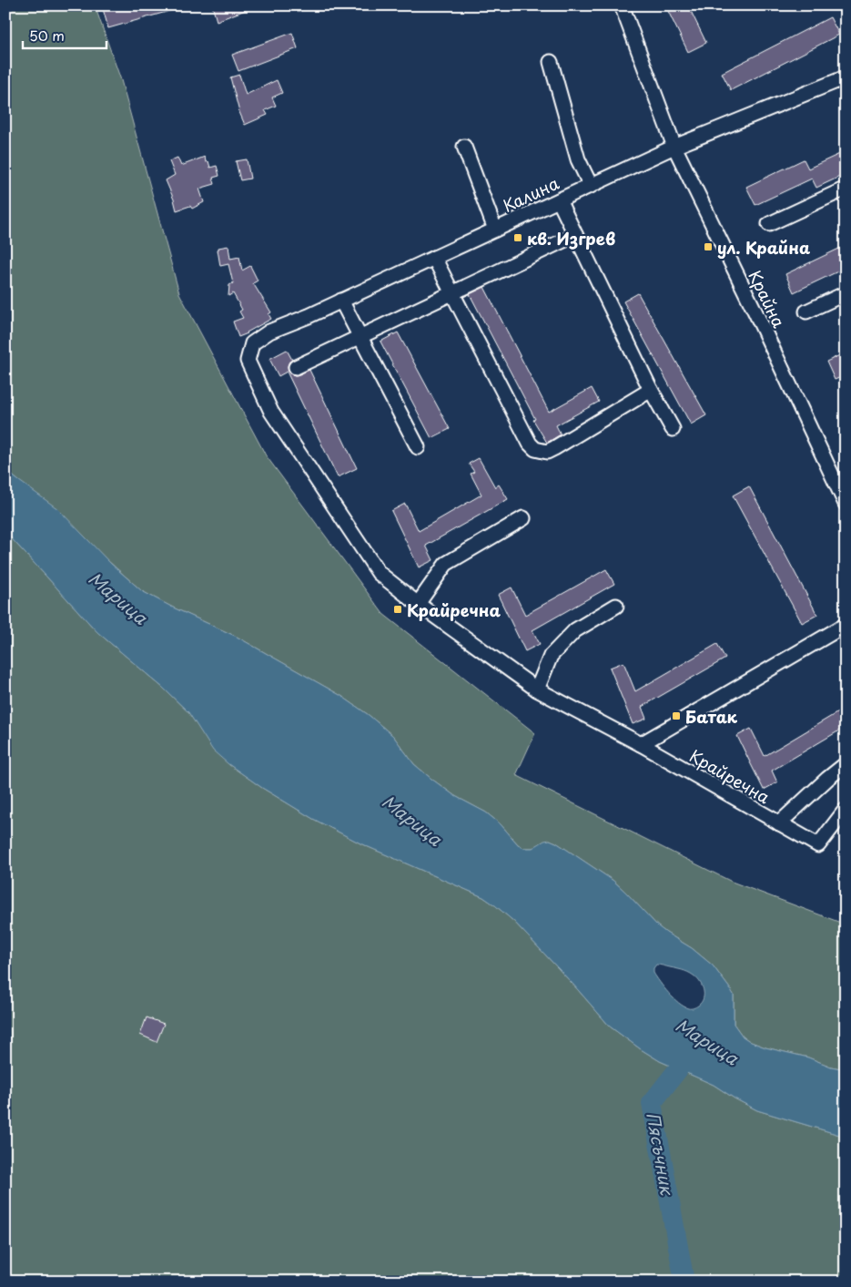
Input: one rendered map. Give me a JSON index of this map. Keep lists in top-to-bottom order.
{
  "streets": {
    "street": ["Калина", "Крайна", "Крайречна"]
  },
  "crossings": [
    ["Калина", "Крайна"],
    ["Калина", "Крайречна"]
  ],
  "water": ["Марица", "Пясъчник"],
  "places": {
    "transit": [
      "кв. Изгрев",
      "ул. Крайна",
      "Крайречна",
      "Батак"
    ]
  },
  "scale_bar": "50 m"
}
